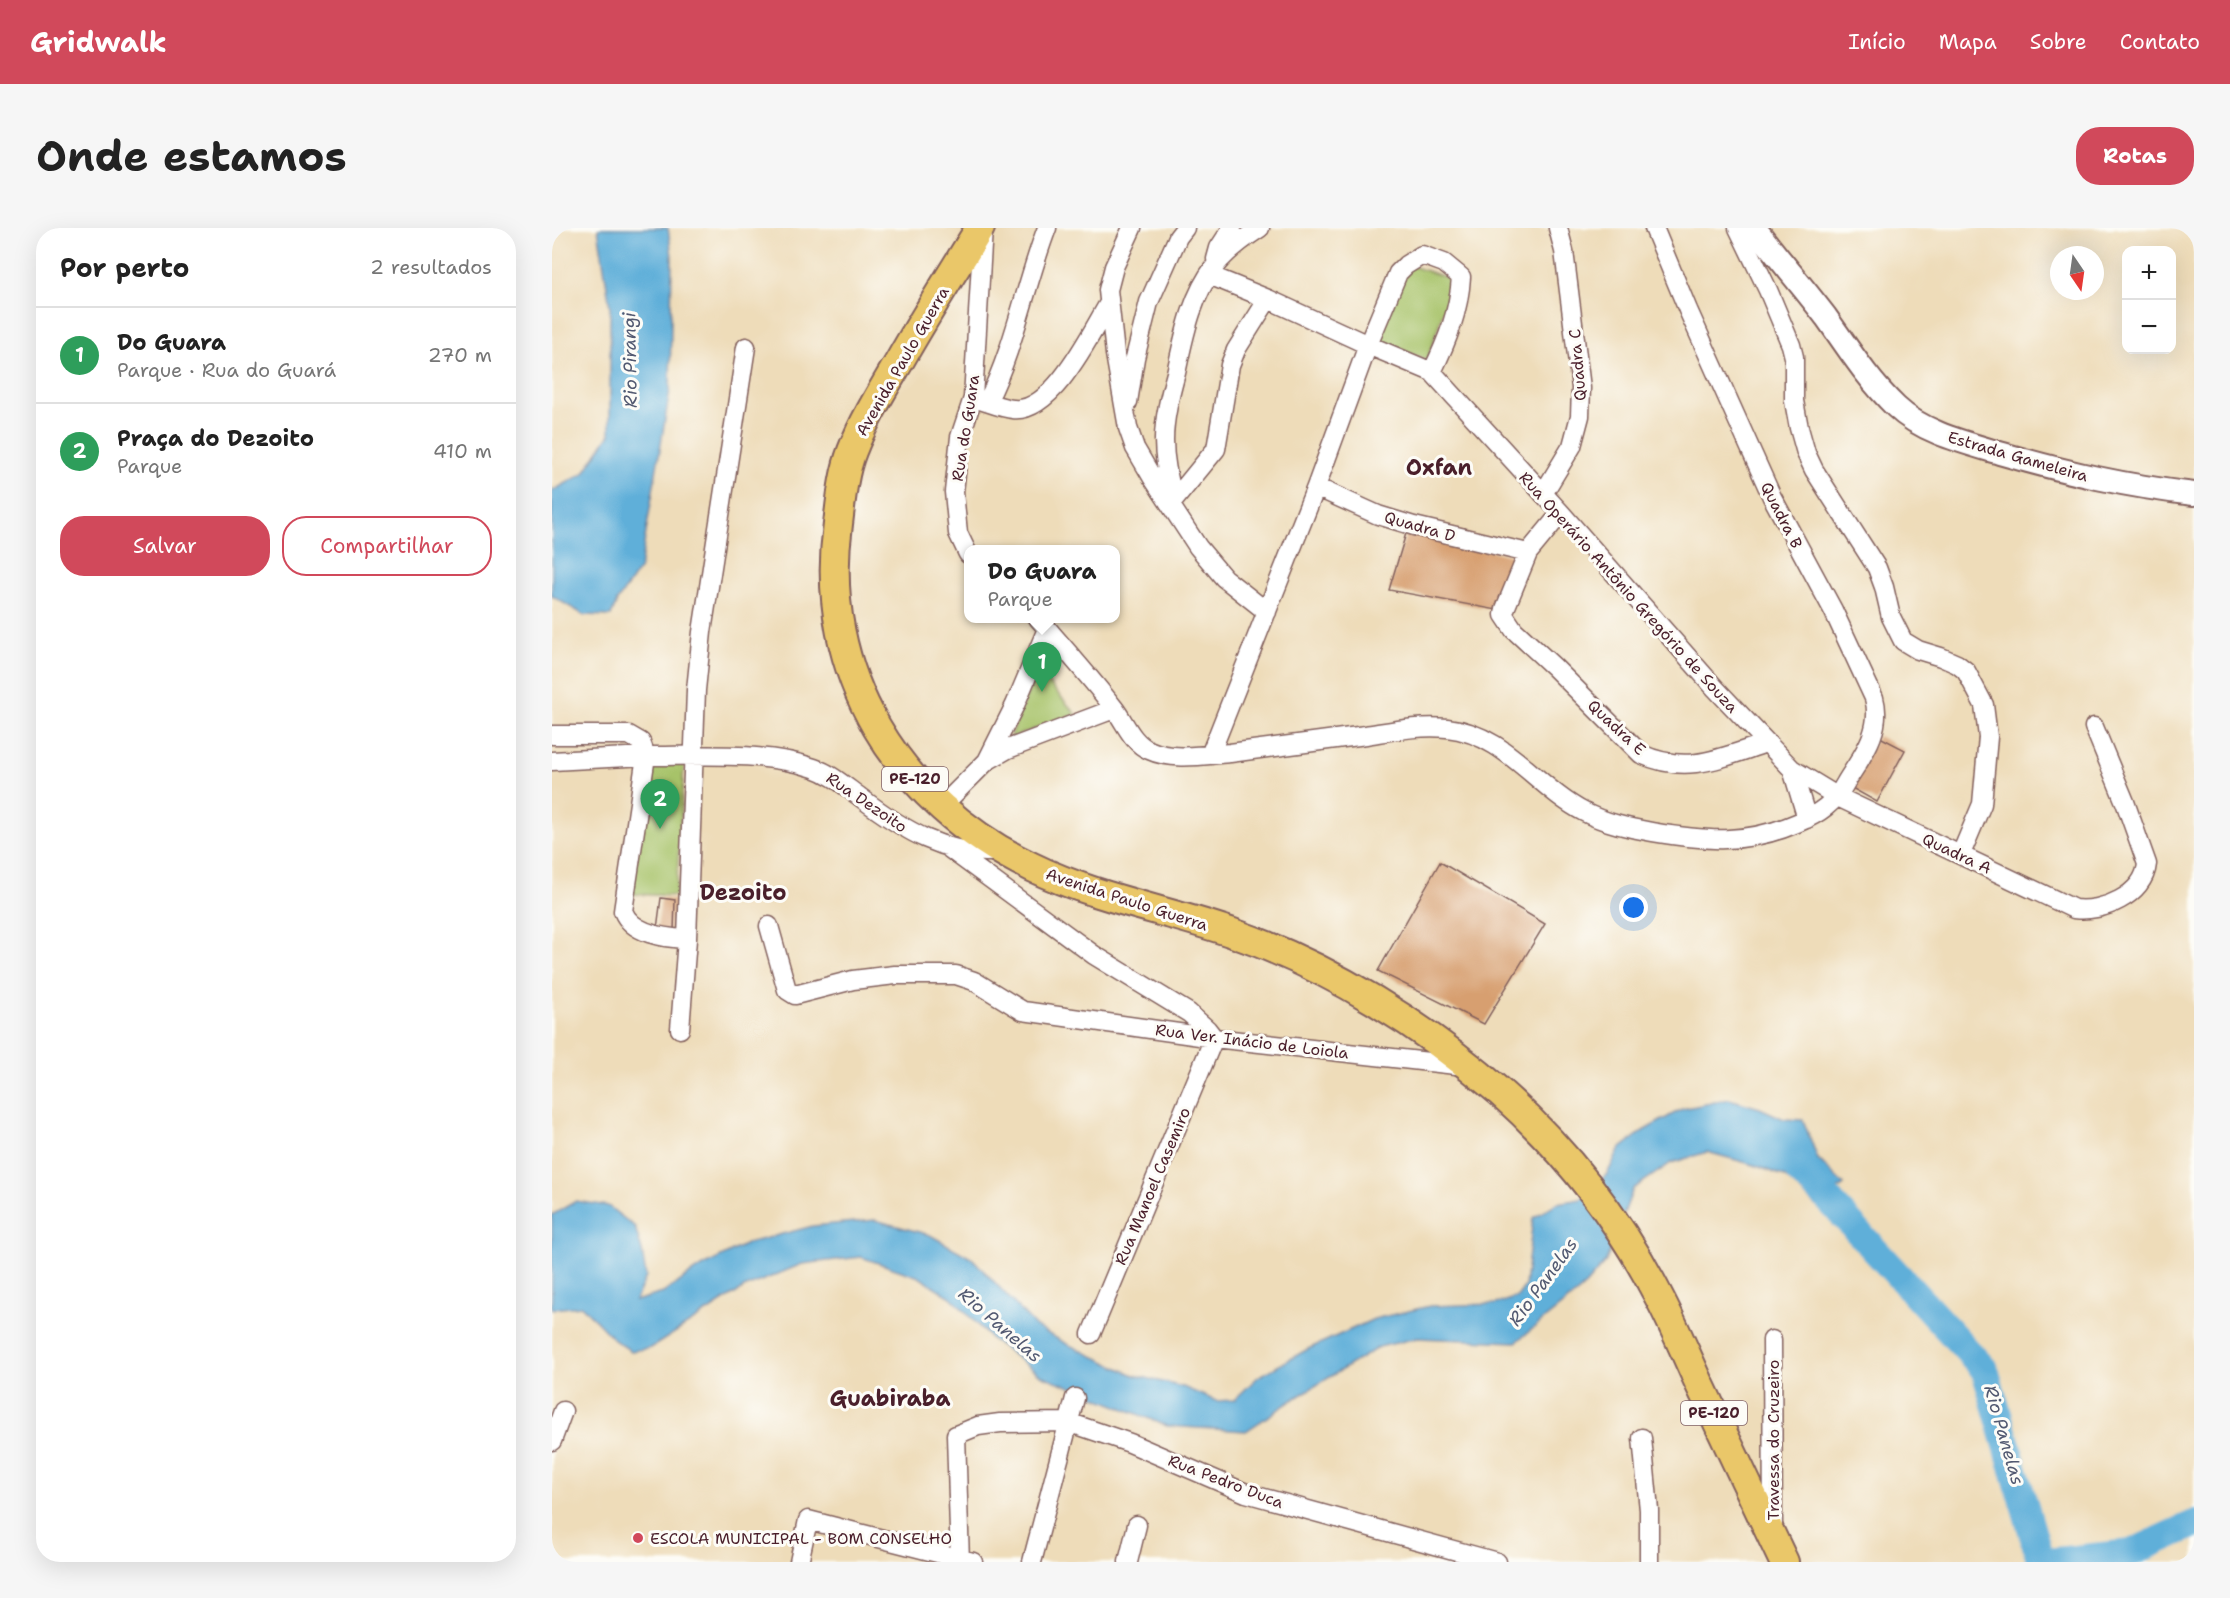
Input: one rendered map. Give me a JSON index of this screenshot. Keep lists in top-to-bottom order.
{
  "streets": {
    "main road": ["Avenida Paulo Guerra", "PE-120"],
    "street": [
      "Quadra C",
      "Rua do Guara",
      "Estrada Gameleira",
      "Quadra B",
      "Quadra D",
      "Rua Operário Antônio Gregório de Souza",
      "Quadra E",
      "Rua Dezoito",
      "Quadra A",
      "Rua Ver. Inácio de Loiola",
      "Rua Manoel Casemiro",
      "Travessa do Cruzeiro",
      "Rua Pedro Duca"
    ]
  },
  "crossings": [
    ["Avenida Paulo Guerra", "Rua do Guara"],
    ["Avenida Paulo Guerra", "Rua Dezoito"],
    ["Avenida Paulo Guerra", "Rua Ver. Inácio de Loiola"],
    ["Avenida Paulo Guerra", "Travessa do Cruzeiro"],
    ["Quadra C", "Rua Operário Antônio Gregório de Souza"],
    ["Quadra B", "Rua Operário Antônio Gregório de Souza"],
    ["Quadra B", "Quadra A"],
    ["Quadra D", "Quadra E"],
    ["Rua Operário Antônio Gregório de Souza", "Quadra E"],
    ["Rua Operário Antônio Gregório de Souza", "Quadra A"],
    ["Rua Ver. Inácio de Loiola", "Rua Manoel Casemiro"]
  ],
  "districts": ["Oxfan", "Dezoito", "Guabiraba"],
  "water": ["Rio Pirangi", "Rio Panelas"],
  "places": ["ESCOLA MUNICIPAL - BOM CONSELHO"],
  "north": "bottom",
  "page": {
    "header": "Gridwalk",
    "nav": [
      "Início",
      "Mapa",
      "Sobre",
      "Contato"
    ],
    "buttons": [
      "Rotas",
      ["Salvar", "Compartilhar"]
    ],
    "title": "Onde estamos",
    "heading": ["Por perto", "2 resultados"],
    "map_buttons": ["+", "−"],
    "list": [
      {
        "mark": "1",
        "name": "Do Guara",
        "note": "Parque · Rua do Guará",
        "value": "270 m"
      },
      {
        "mark": "2",
        "name": "Praça do Dezoito",
        "note": "Parque",
        "value": "410 m"
      }
    ],
    "popup": ["Do Guara", "Parque"],
    "pins": ["1", "2"]
  }
}
